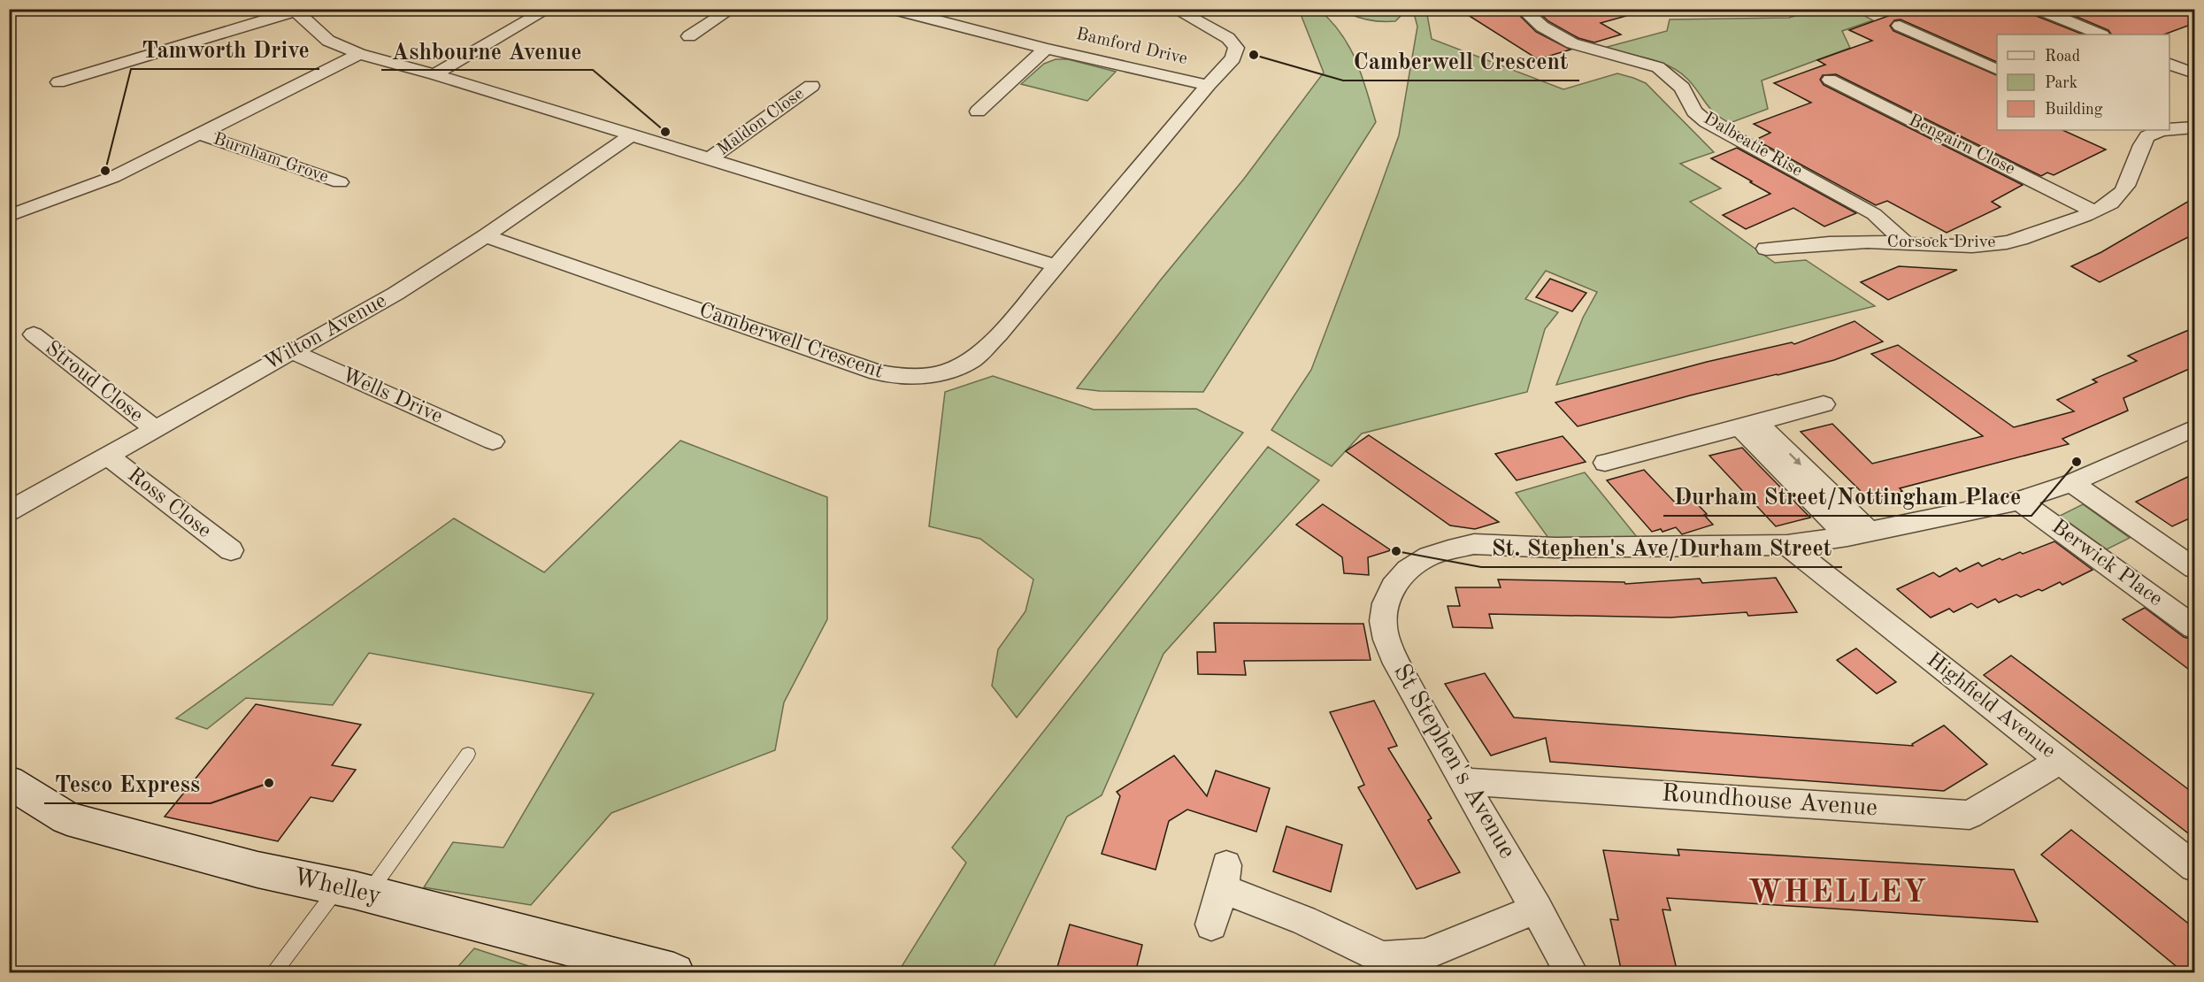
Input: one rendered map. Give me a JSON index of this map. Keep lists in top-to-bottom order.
{
  "streets": {
    "main road": ["Whelley"],
    "street": [
      "Bamford Drive",
      "Maldon Close",
      "Dalbeatie Rise",
      "Bengairn Close",
      "Burnham Grove",
      "Corsock Drive",
      "Wilton Avenue",
      "Camberwell Crescent",
      "Stroud Close",
      "Wells Drive",
      "Ross Close",
      "Berwick Place",
      "Highfield Avenue",
      "St Stephen's Avenue",
      "Roundhouse Avenue"
    ]
  },
  "crossings": [
    ["Bamford Drive", "Camberwell Crescent"],
    ["Dalbeatie Rise", "Corsock Drive"],
    ["Bengairn Close", "Corsock Drive"],
    ["Wilton Avenue", "Camberwell Crescent"],
    ["Wilton Avenue", "Stroud Close"],
    ["Wilton Avenue", "Wells Drive"],
    ["Wilton Avenue", "Ross Close"],
    ["Berwick Place", "St Stephen's Avenue"],
    ["Highfield Avenue", "St Stephen's Avenue"],
    ["Highfield Avenue", "Roundhouse Avenue"],
    ["St Stephen's Avenue", "Roundhouse Avenue"]
  ],
  "districts": ["WHELLEY"],
  "places": [
    "Camberwell Crescent",
    "Ashbourne Avenue",
    "Tamworth Drive",
    "Durham Street/Nottingham Place",
    "St. Stephen's Ave/Durham Street",
    "Tesco Express"
  ],
  "legend": ["Road", "Park", "Building"]
}
